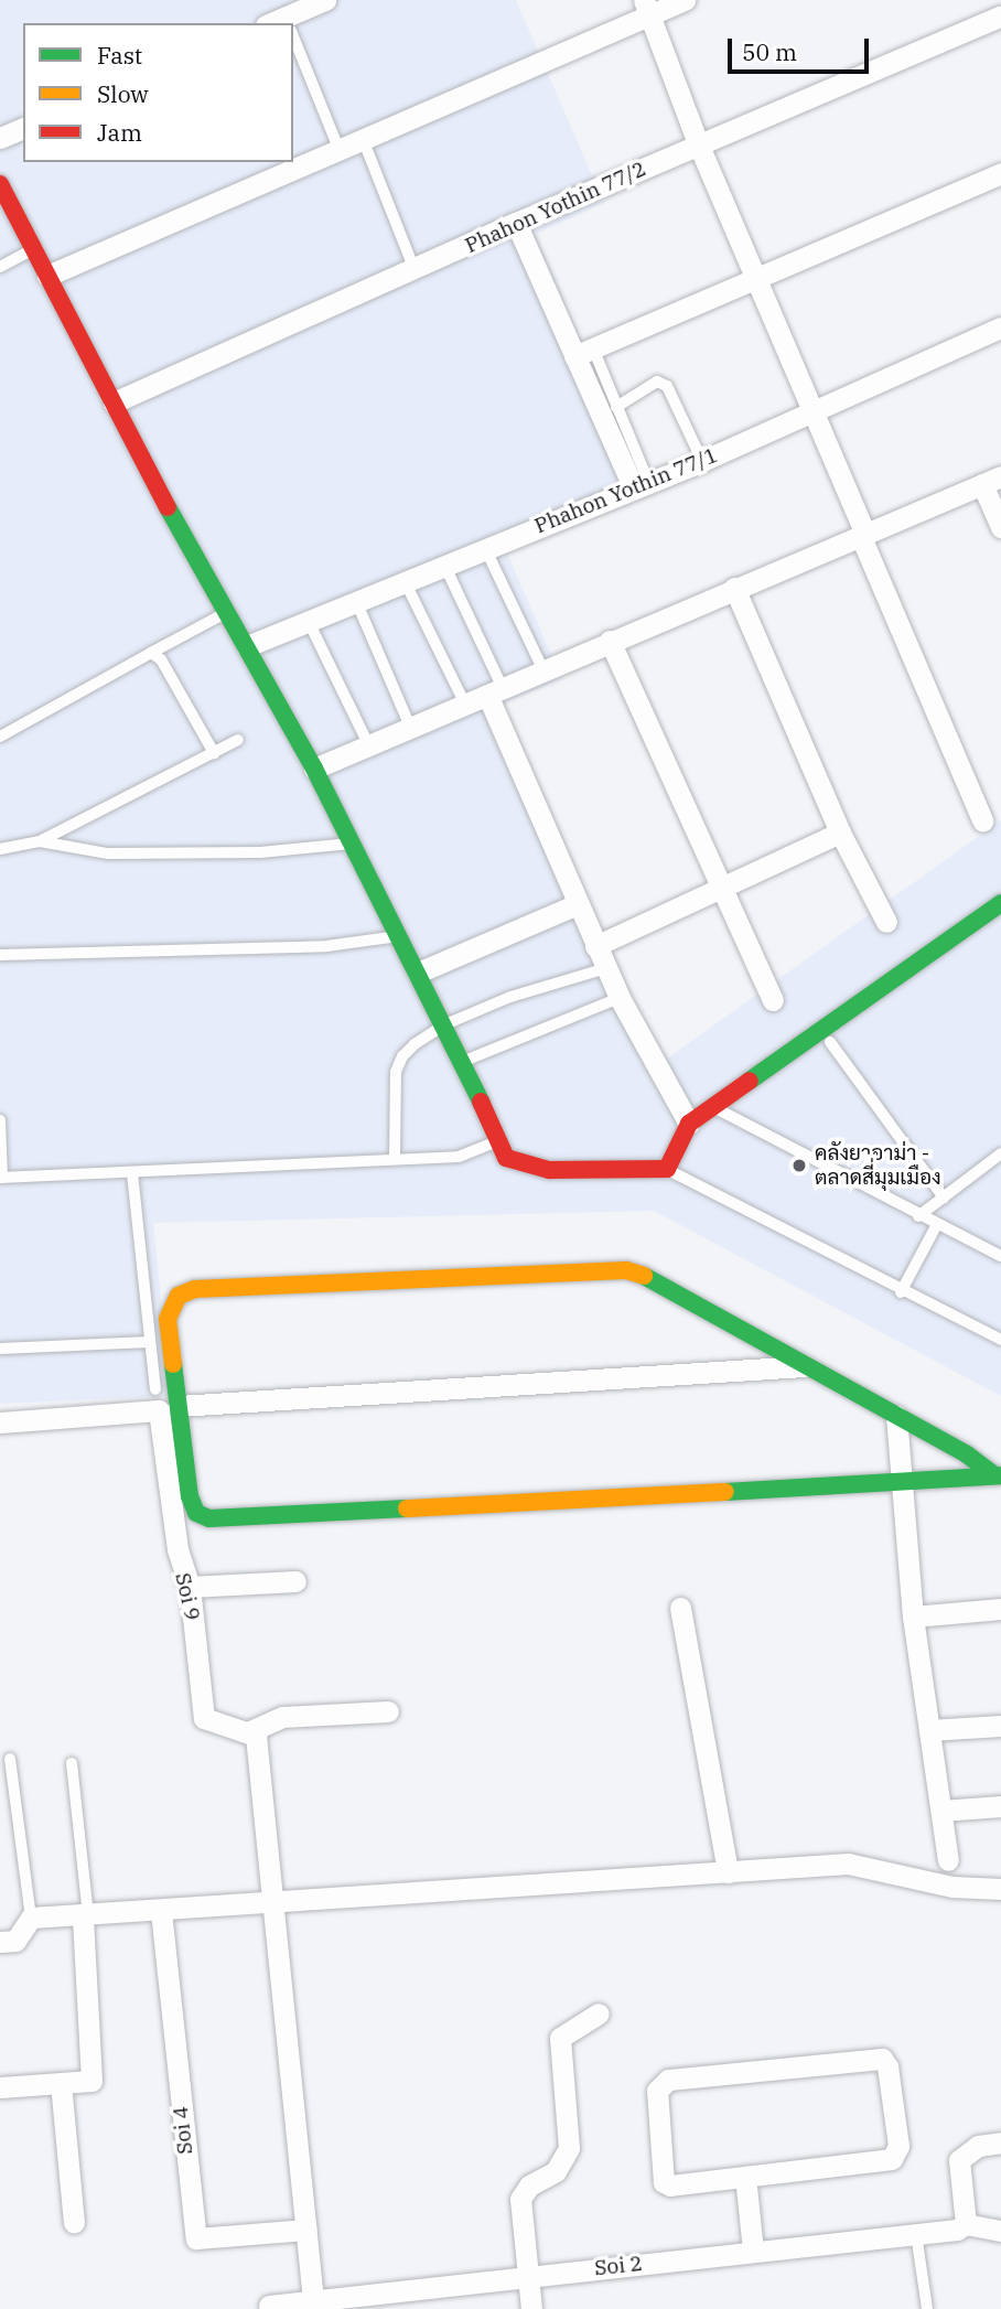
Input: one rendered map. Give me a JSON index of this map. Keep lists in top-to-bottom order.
{
  "streets": {
    "street": [
      "Phahon Yothin 77/2",
      "Phahon Yothin 77/1",
      "Soi 9",
      "Soi 4",
      "Soi 2"
    ]
  },
  "places": ["คลังยาอาม่า - ตลาดสี่มุมเมือง"],
  "legend": ["Fast", "Slow", "Jam"],
  "scale_bar": "50 m"
}
